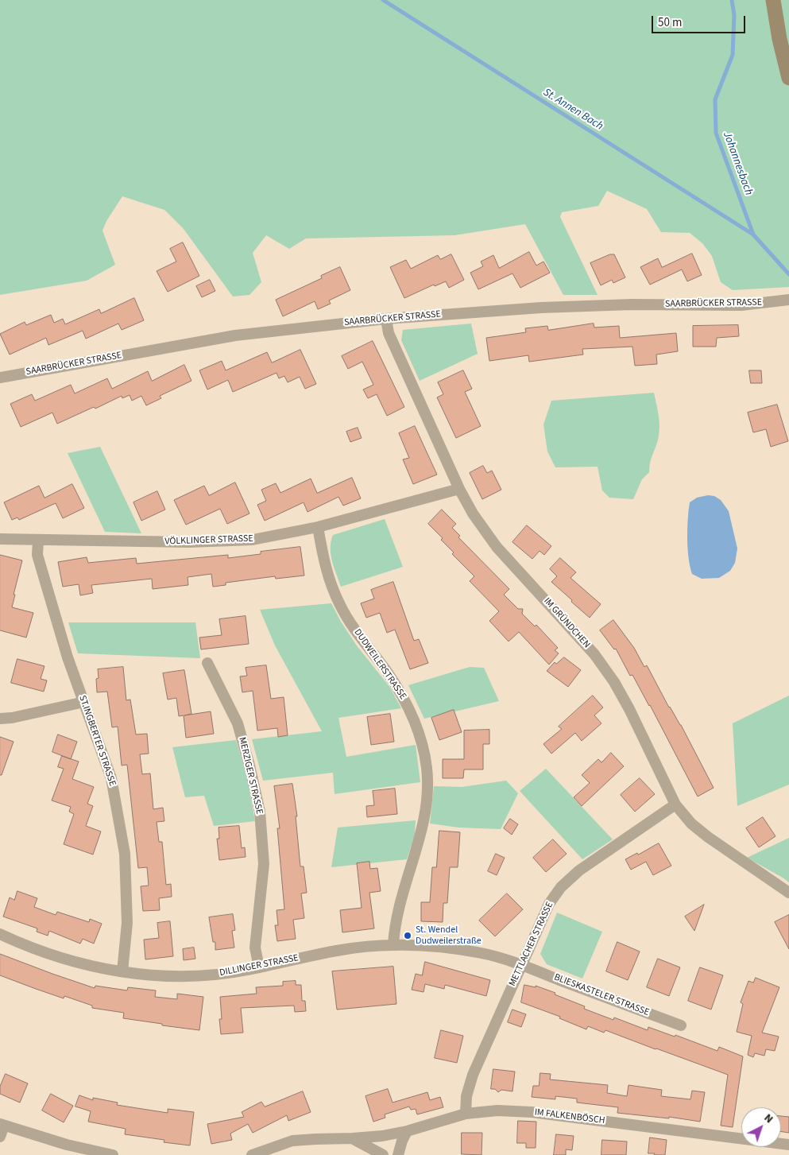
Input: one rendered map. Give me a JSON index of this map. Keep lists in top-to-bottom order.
{
  "streets": {
    "street": [
      "SAARBRÜCKER STRASSE",
      "VÖLKLINGER STRASSE",
      "IM GRÜNDCHEN",
      "DUDWEILERSTRASSE",
      "ST.INGBERTER STRASSE",
      "MERZIGER STRASSE",
      "METTLACHER STRASSE",
      "DILLINGER STRASSE",
      "BLIESKASTELER STRASSE",
      "IM FALKENBÖSCH"
    ]
  },
  "crossings": [
    ["SAARBRÜCKER STRASSE", "IM GRÜNDCHEN"],
    ["VÖLKLINGER STRASSE", "IM GRÜNDCHEN"],
    ["VÖLKLINGER STRASSE", "DUDWEILERSTRASSE"],
    ["VÖLKLINGER STRASSE", "ST.INGBERTER STRASSE"],
    ["IM GRÜNDCHEN", "METTLACHER STRASSE"],
    ["DUDWEILERSTRASSE", "DILLINGER STRASSE"],
    ["ST.INGBERTER STRASSE", "DILLINGER STRASSE"],
    ["MERZIGER STRASSE", "DILLINGER STRASSE"],
    ["METTLACHER STRASSE", "DILLINGER STRASSE"],
    ["METTLACHER STRASSE", "BLIESKASTELER STRASSE"],
    ["METTLACHER STRASSE", "IM FALKENBÖSCH"],
    ["DILLINGER STRASSE", "BLIESKASTELER STRASSE"]
  ],
  "water": ["St. Annen Bach", "Johannesbach"],
  "places": ["St. Wendel Dudweilerstraße"],
  "scale_bar": "50 m",
  "north": "top right"
}
